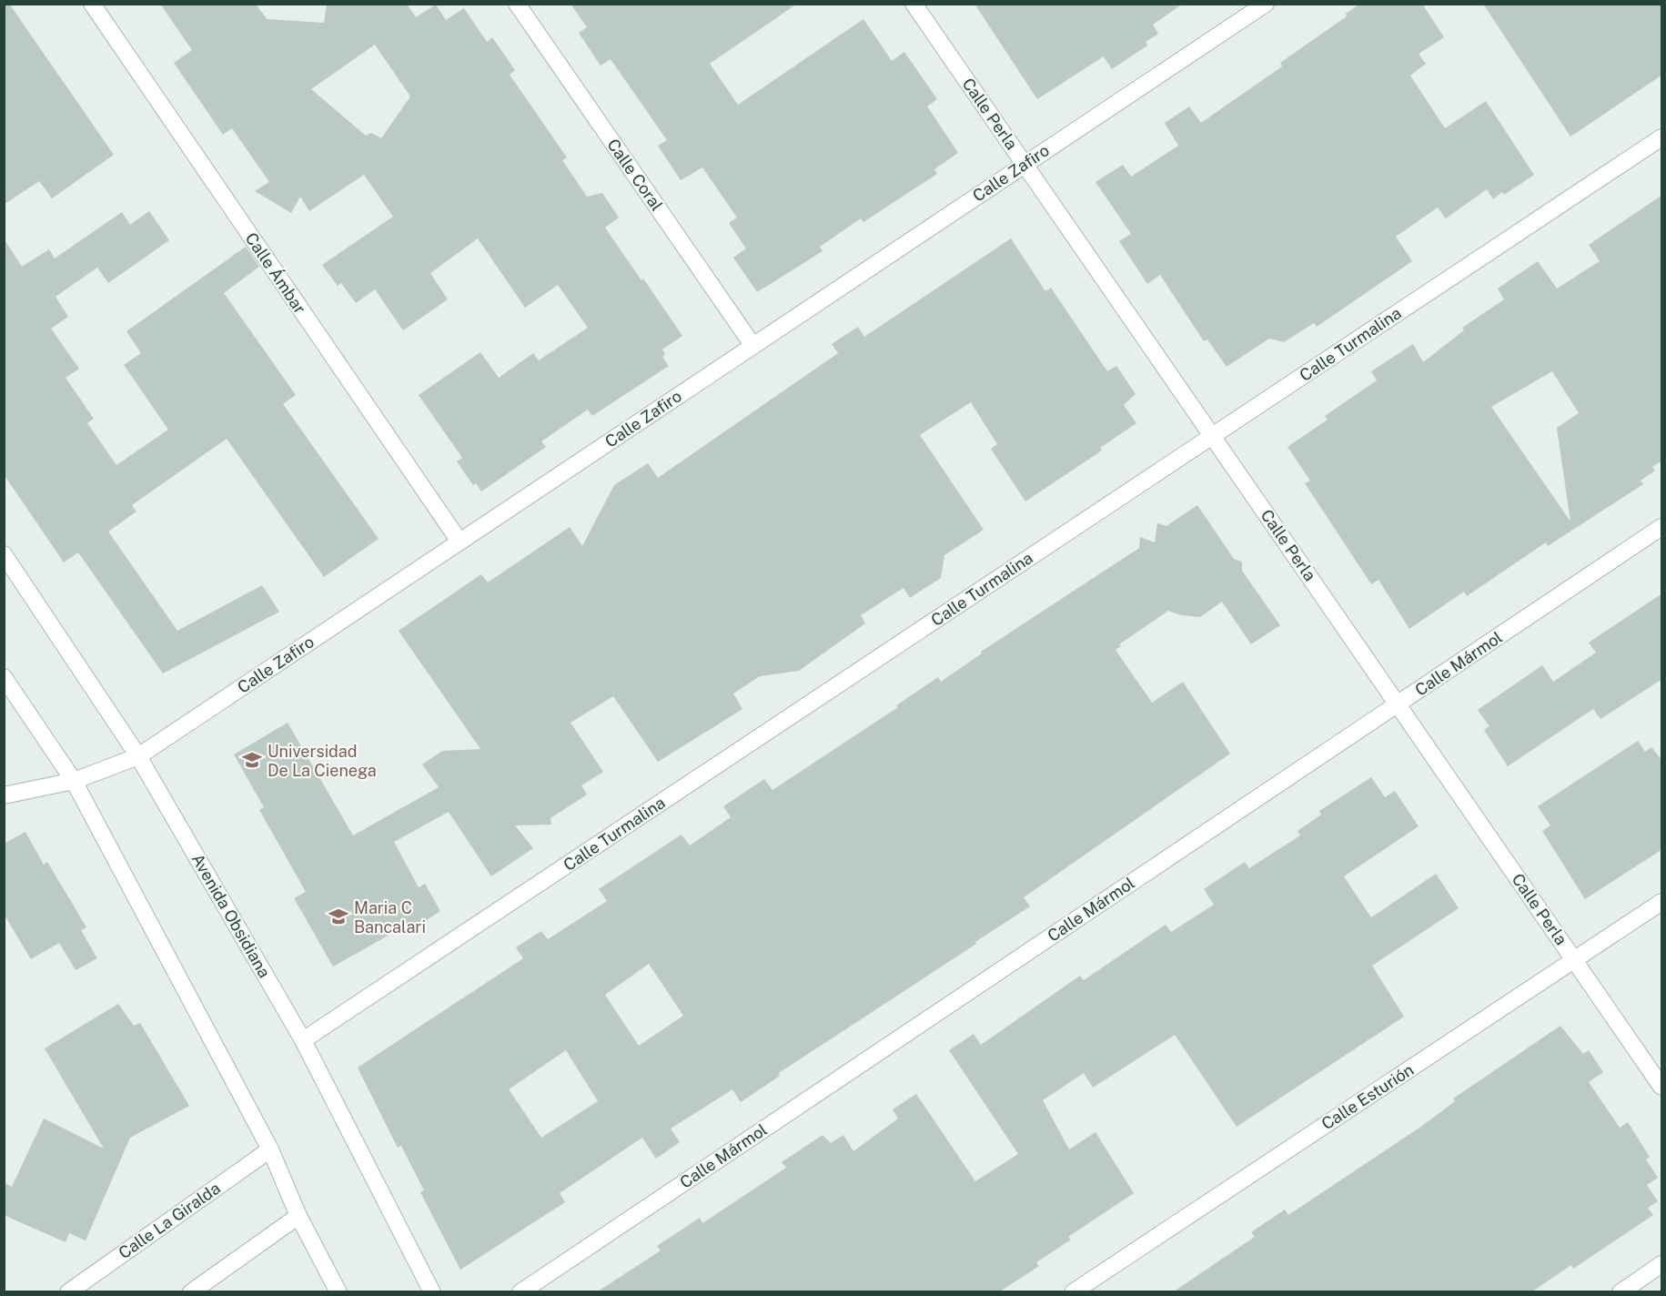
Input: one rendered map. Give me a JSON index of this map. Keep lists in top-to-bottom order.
{
  "streets": {
    "street": [
      "Calle Perla",
      "Calle Zafiro",
      "Calle Coral",
      "Calle Ámbar",
      "Calle Turmalina",
      "Calle Mármol",
      "Avenida Obsidiana",
      "Calle Esturión",
      "Calle La Giralda"
    ]
  },
  "crossings": [
    ["Calle Perla", "Calle Zafiro"],
    ["Calle Perla", "Calle Turmalina"],
    ["Calle Perla", "Calle Mármol"],
    ["Calle Perla", "Calle Esturión"],
    ["Calle Zafiro", "Calle Coral"],
    ["Calle Zafiro", "Calle Ámbar"],
    ["Calle Zafiro", "Avenida Obsidiana"],
    ["Calle Turmalina", "Avenida Obsidiana"]
  ],
  "places": {
    "school or university": ["Universidad De La Cienega", "Maria C Bancalari"]
  }
}
